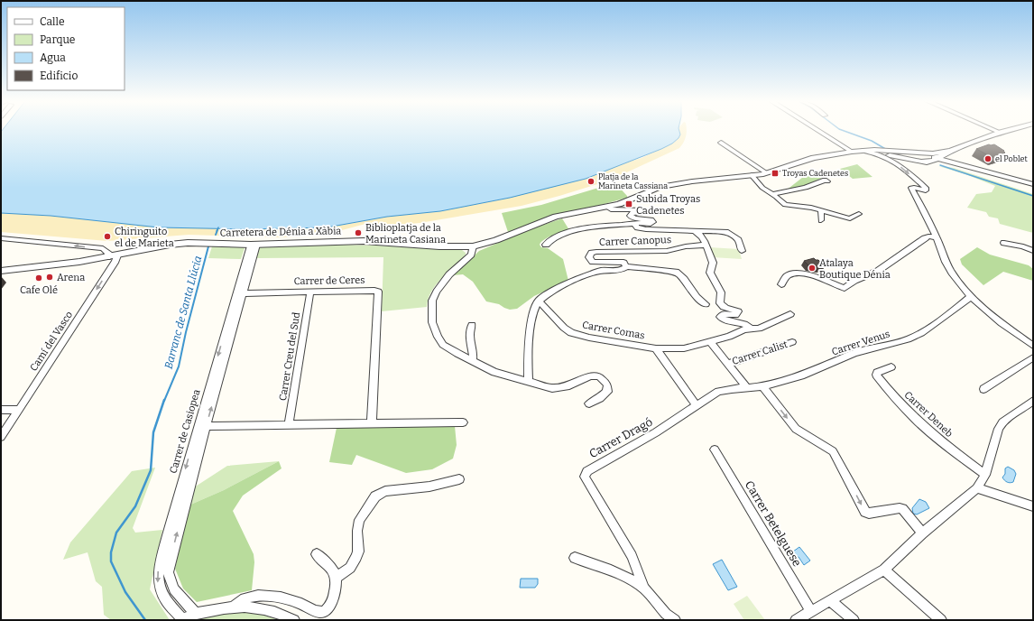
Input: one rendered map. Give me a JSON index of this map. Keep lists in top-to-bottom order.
{
  "streets": {
    "street": [
      "Carretera de Dénia a Xàbia",
      "Carrer Canopus",
      "Carrer de Ceres",
      "Carrer Comas",
      "Camí del Vasco",
      "Carrer Venus",
      "Carrer Calist",
      "Carrer Creu del Sud",
      "Carrer Deneb",
      "Carrer de Casiopea",
      "Carrer Dragó",
      "Carrer Betelguese"
    ]
  },
  "crossings": [
    ["Carretera de Dénia a Xàbia", "Camí del Vasco"],
    ["Carretera de Dénia a Xàbia", "Carrer de Casiopea"],
    ["Carrer Canopus", "Carrer Comas"],
    ["Carrer de Ceres", "Carrer Creu del Sud"],
    ["Carrer de Ceres", "Carrer de Casiopea"],
    ["Carrer Comas", "Carrer Calist"],
    ["Carrer Comas", "Carrer Dragó"],
    ["Carrer Venus", "Carrer Calist"],
    ["Carrer Venus", "Carrer Dragó"],
    ["Carrer Calist", "Carrer Dragó"]
  ],
  "one_way": ["Camí del Vasco"],
  "water": ["Barranc de Santa Llúcia"],
  "places": {
    "other": [
      "el Poblet",
      "Platja de la Marineta Cassiana",
      "Biblioplatja de la Marineta Casiana",
      "Chiringuito el de Marieta",
      "Atalaya Boutique Dénia",
      "Arena",
      "Cafe Olé"
    ],
    "transit": ["Troyas Cadenetes", "Subida Troyas Cadenetes"]
  },
  "legend": [
    "Calle",
    "Parque",
    "Agua",
    "Edificio"
  ]
}
